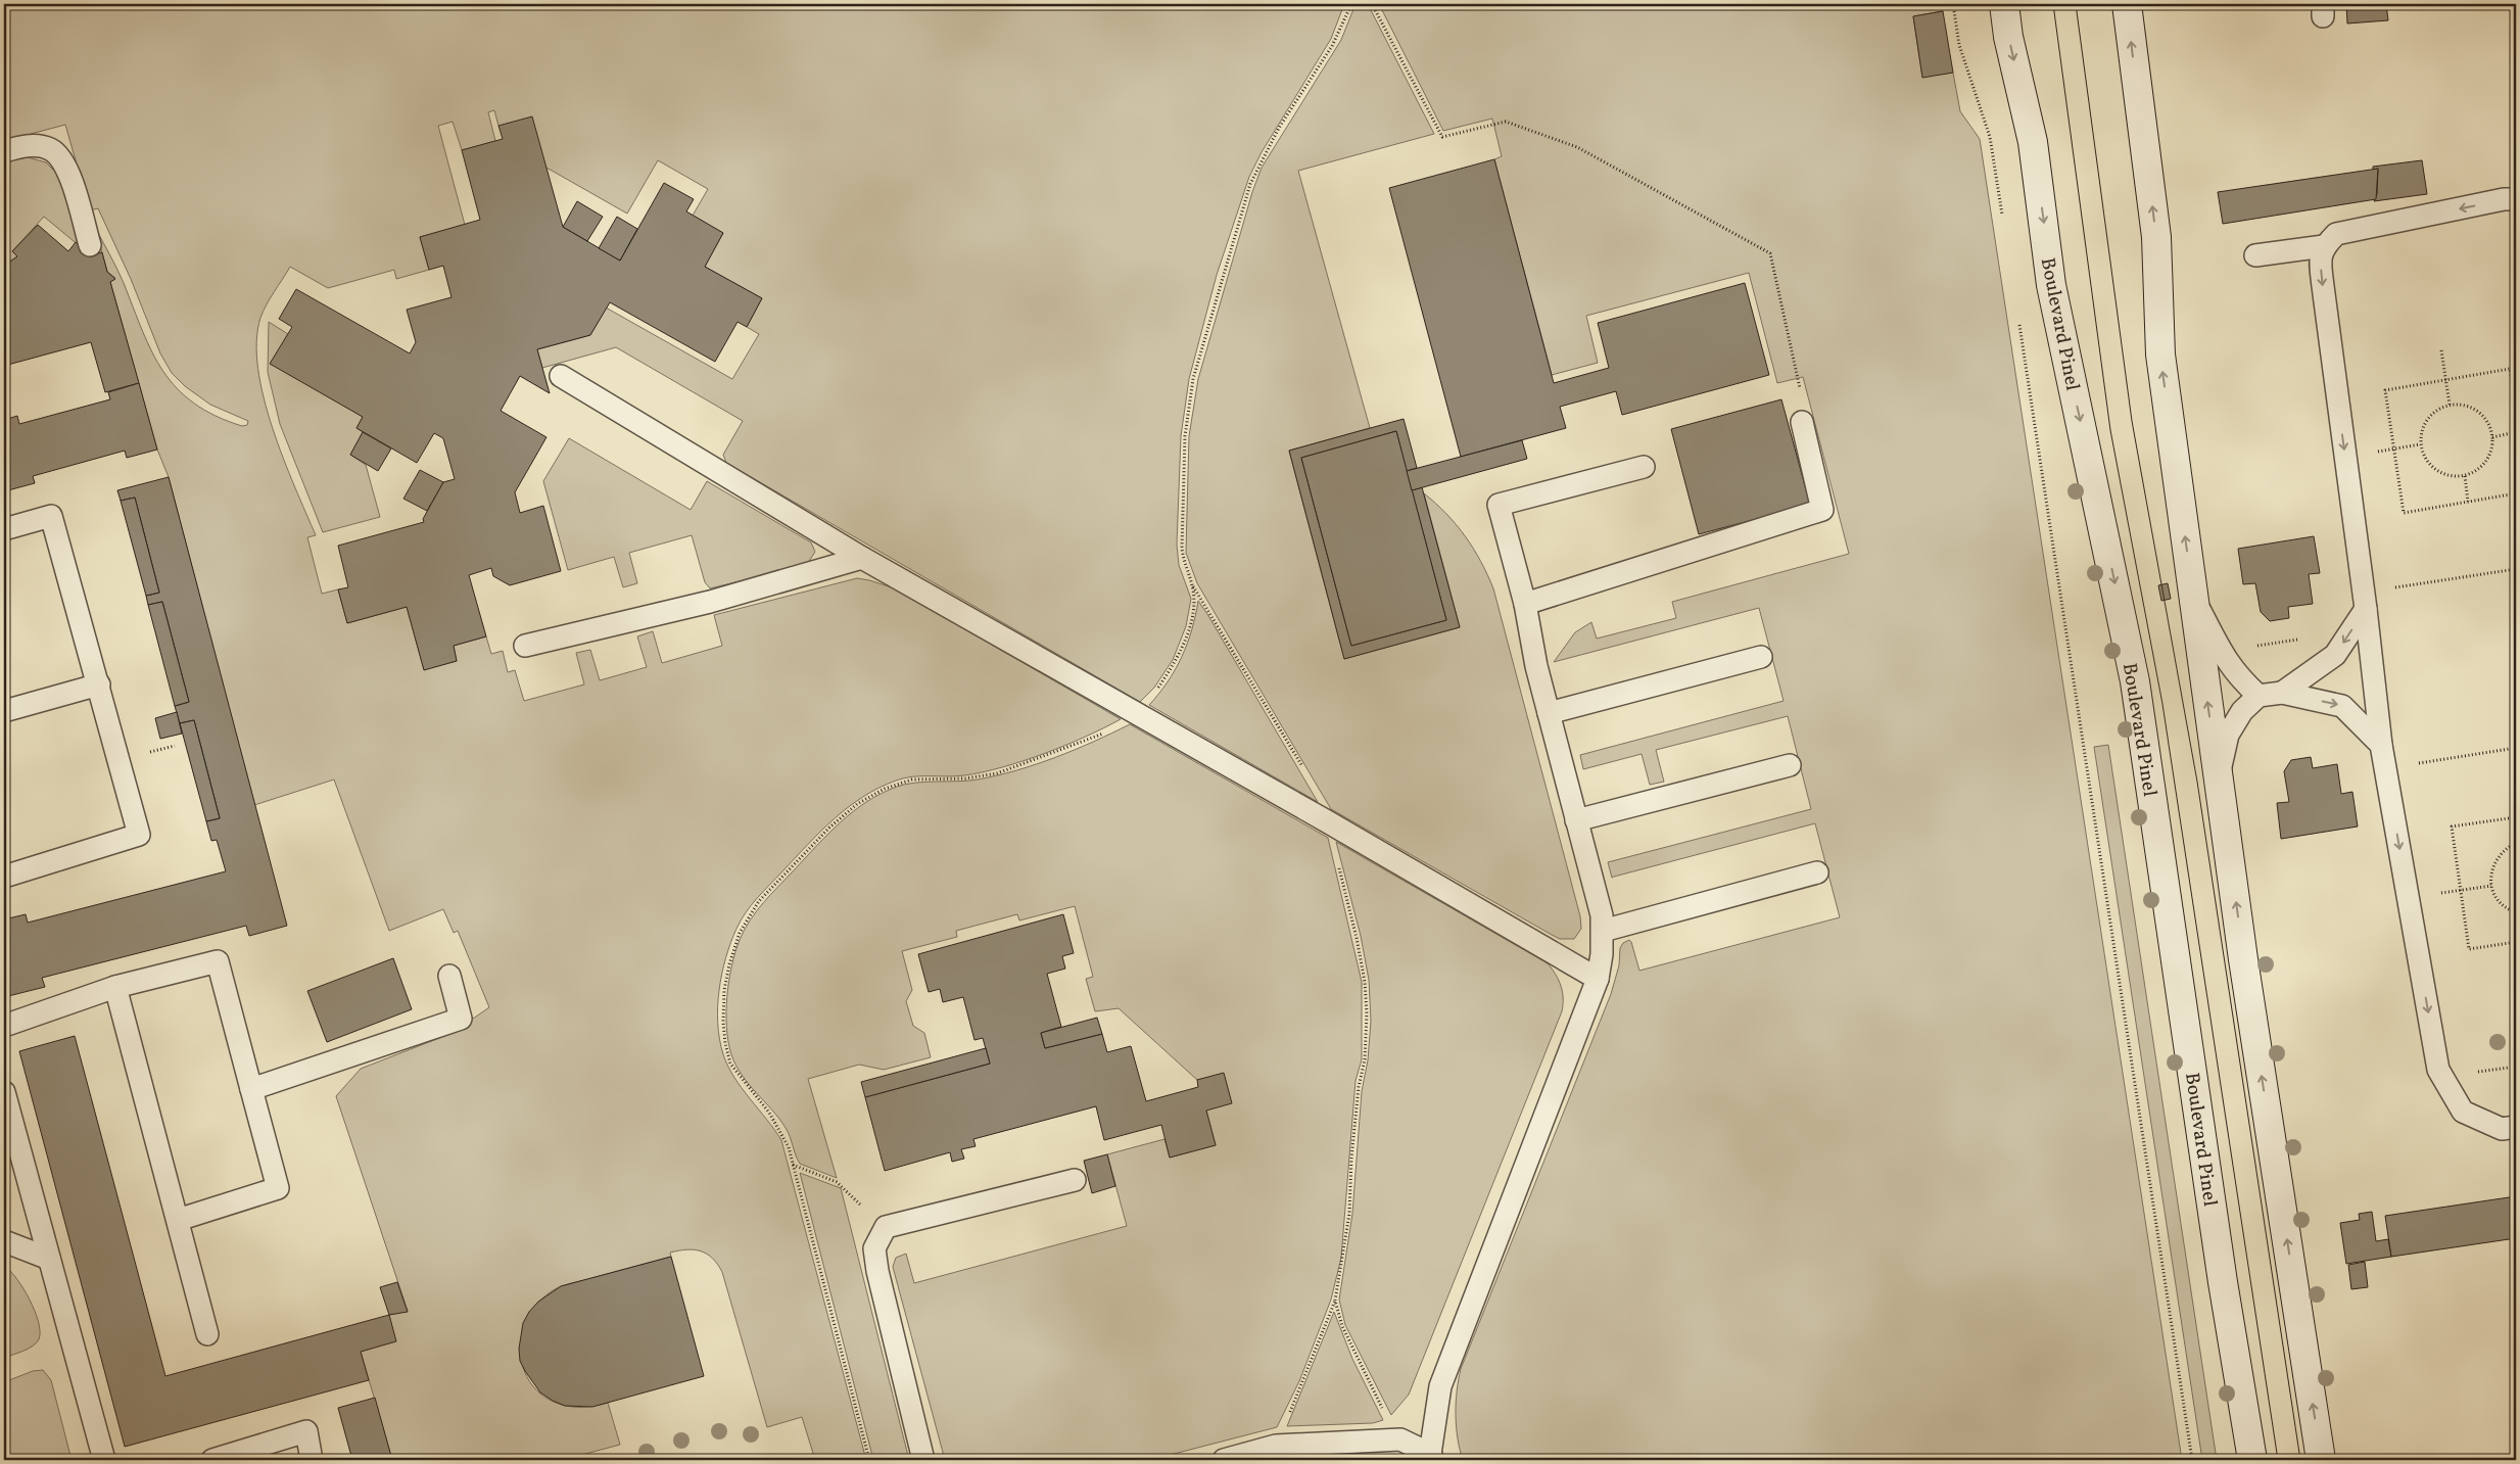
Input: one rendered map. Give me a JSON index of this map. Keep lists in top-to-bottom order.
{
  "streets": {
    "main road": ["Boulevard Pinel"]
  }
}
